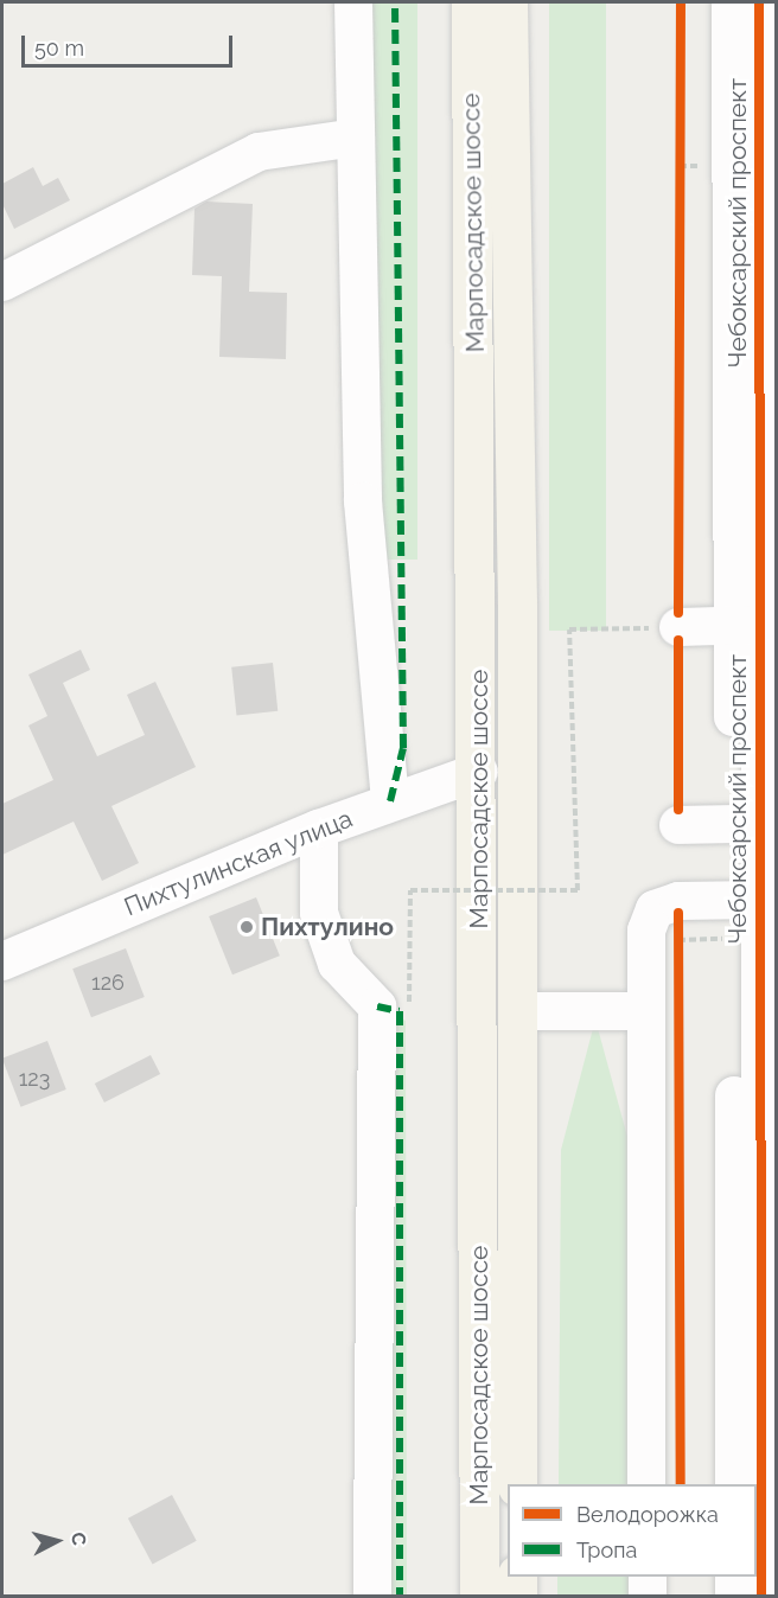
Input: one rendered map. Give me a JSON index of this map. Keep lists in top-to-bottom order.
{
  "streets": {
    "main road": ["Марпосадское шоссе"],
    "street": ["Чебоксарский проспект", "Пихтулинская улица"]
  },
  "crossings": [
    ["Марпосадское шоссе", "Пихтулинская улица"]
  ],
  "places": ["Пихтулино"],
  "house_numbers": ["126", "123"],
  "legend": ["Велодорожка", "Тропа"],
  "scale_bar": "50 m",
  "north": "right"
}
